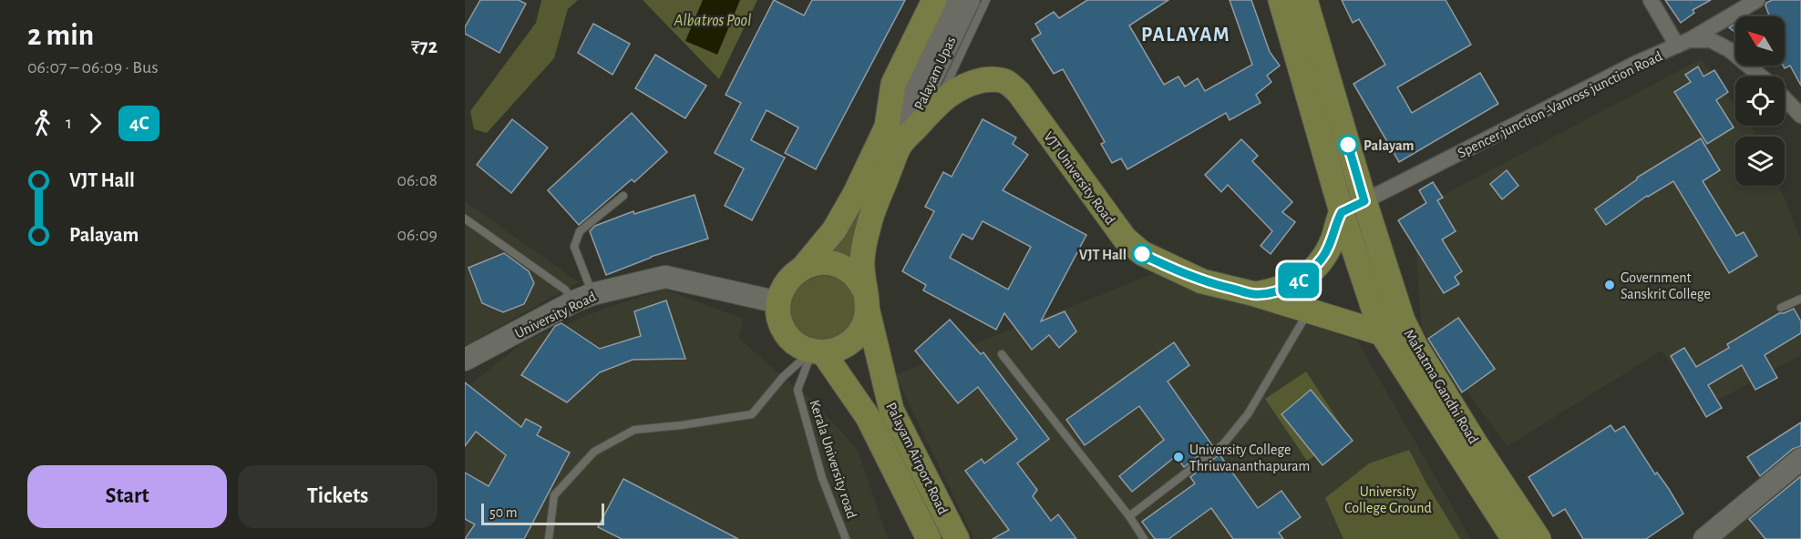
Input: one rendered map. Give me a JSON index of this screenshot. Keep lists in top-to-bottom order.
{
  "streets": {
    "main road": ["VJT University Road", "Mahatma Gandhi Road", "Palayam Airport Road"],
    "street": ["Palayam Upas", "Spencer junction -Vanross junction Road", "University Road"],
    "lane": ["Kerala University road"]
  },
  "crossings": [
    ["Palayam Upas", "VJT University Road"],
    ["Palayam Upas", "Palayam Airport Road"],
    ["Spencer junction -Vanross junction Road", "Mahatma Gandhi Road"],
    ["VJT University Road", "Mahatma Gandhi Road"],
    ["VJT University Road", "Palayam Airport Road"],
    ["University Road", "Palayam Airport Road"],
    ["University Road", "Kerala University road"],
    ["Palayam Airport Road", "Kerala University road"]
  ],
  "districts": ["PALAYAM"],
  "water": ["Albatros Pool"],
  "parks": ["University College Ground"],
  "places": [
    "Palayam",
    "VJT Hall",
    "Government Sanskrit College",
    "University College Thriuvananthapuram"
  ],
  "lines": ["bus line 4C"],
  "scale_bar": "50 m",
  "north": "top left",
  "page": {
    "heading": ["2 min", "06:07 – 06:09 · Bus", "₹72"],
    "on_map": "4C",
    "legs": ["1", "4C"],
    "list": [
      {
        "name": "VJT Hall",
        "value": "06:08"
      },
      {
        "name": "Palayam",
        "value": "06:09"
      }
    ],
    "buttons": ["Start", "Tickets"],
    "scale": "50 m"
  }
}
